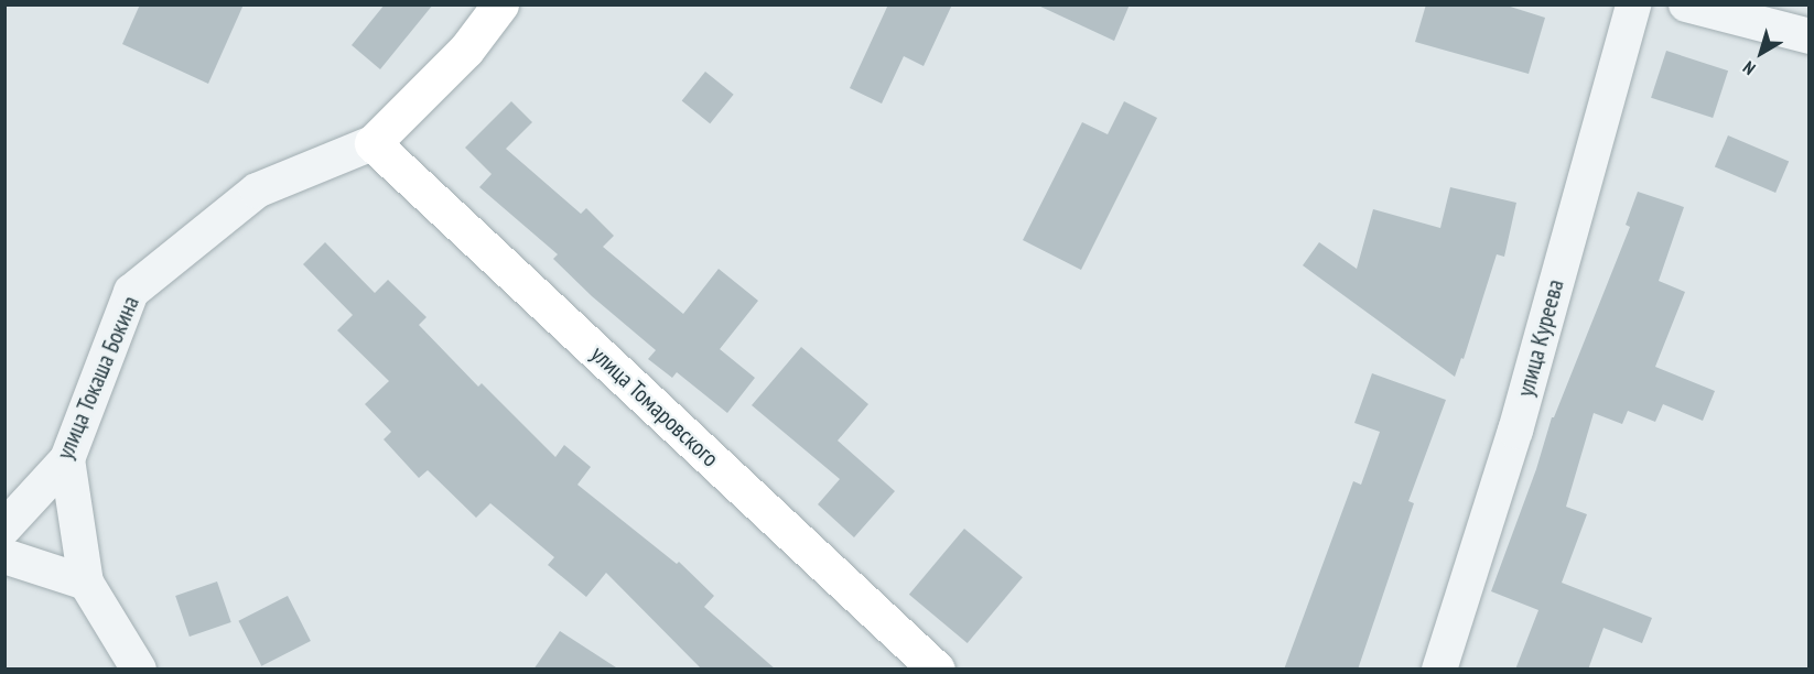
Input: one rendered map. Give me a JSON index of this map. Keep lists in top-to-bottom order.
{
  "streets": {
    "street": ["улица Куреева", "улица Токаша Бокина", "улица Томаровского"]
  },
  "crossings": [
    ["улица Токаша Бокина", "улица Томаровского"]
  ],
  "north": "bottom left"
}
